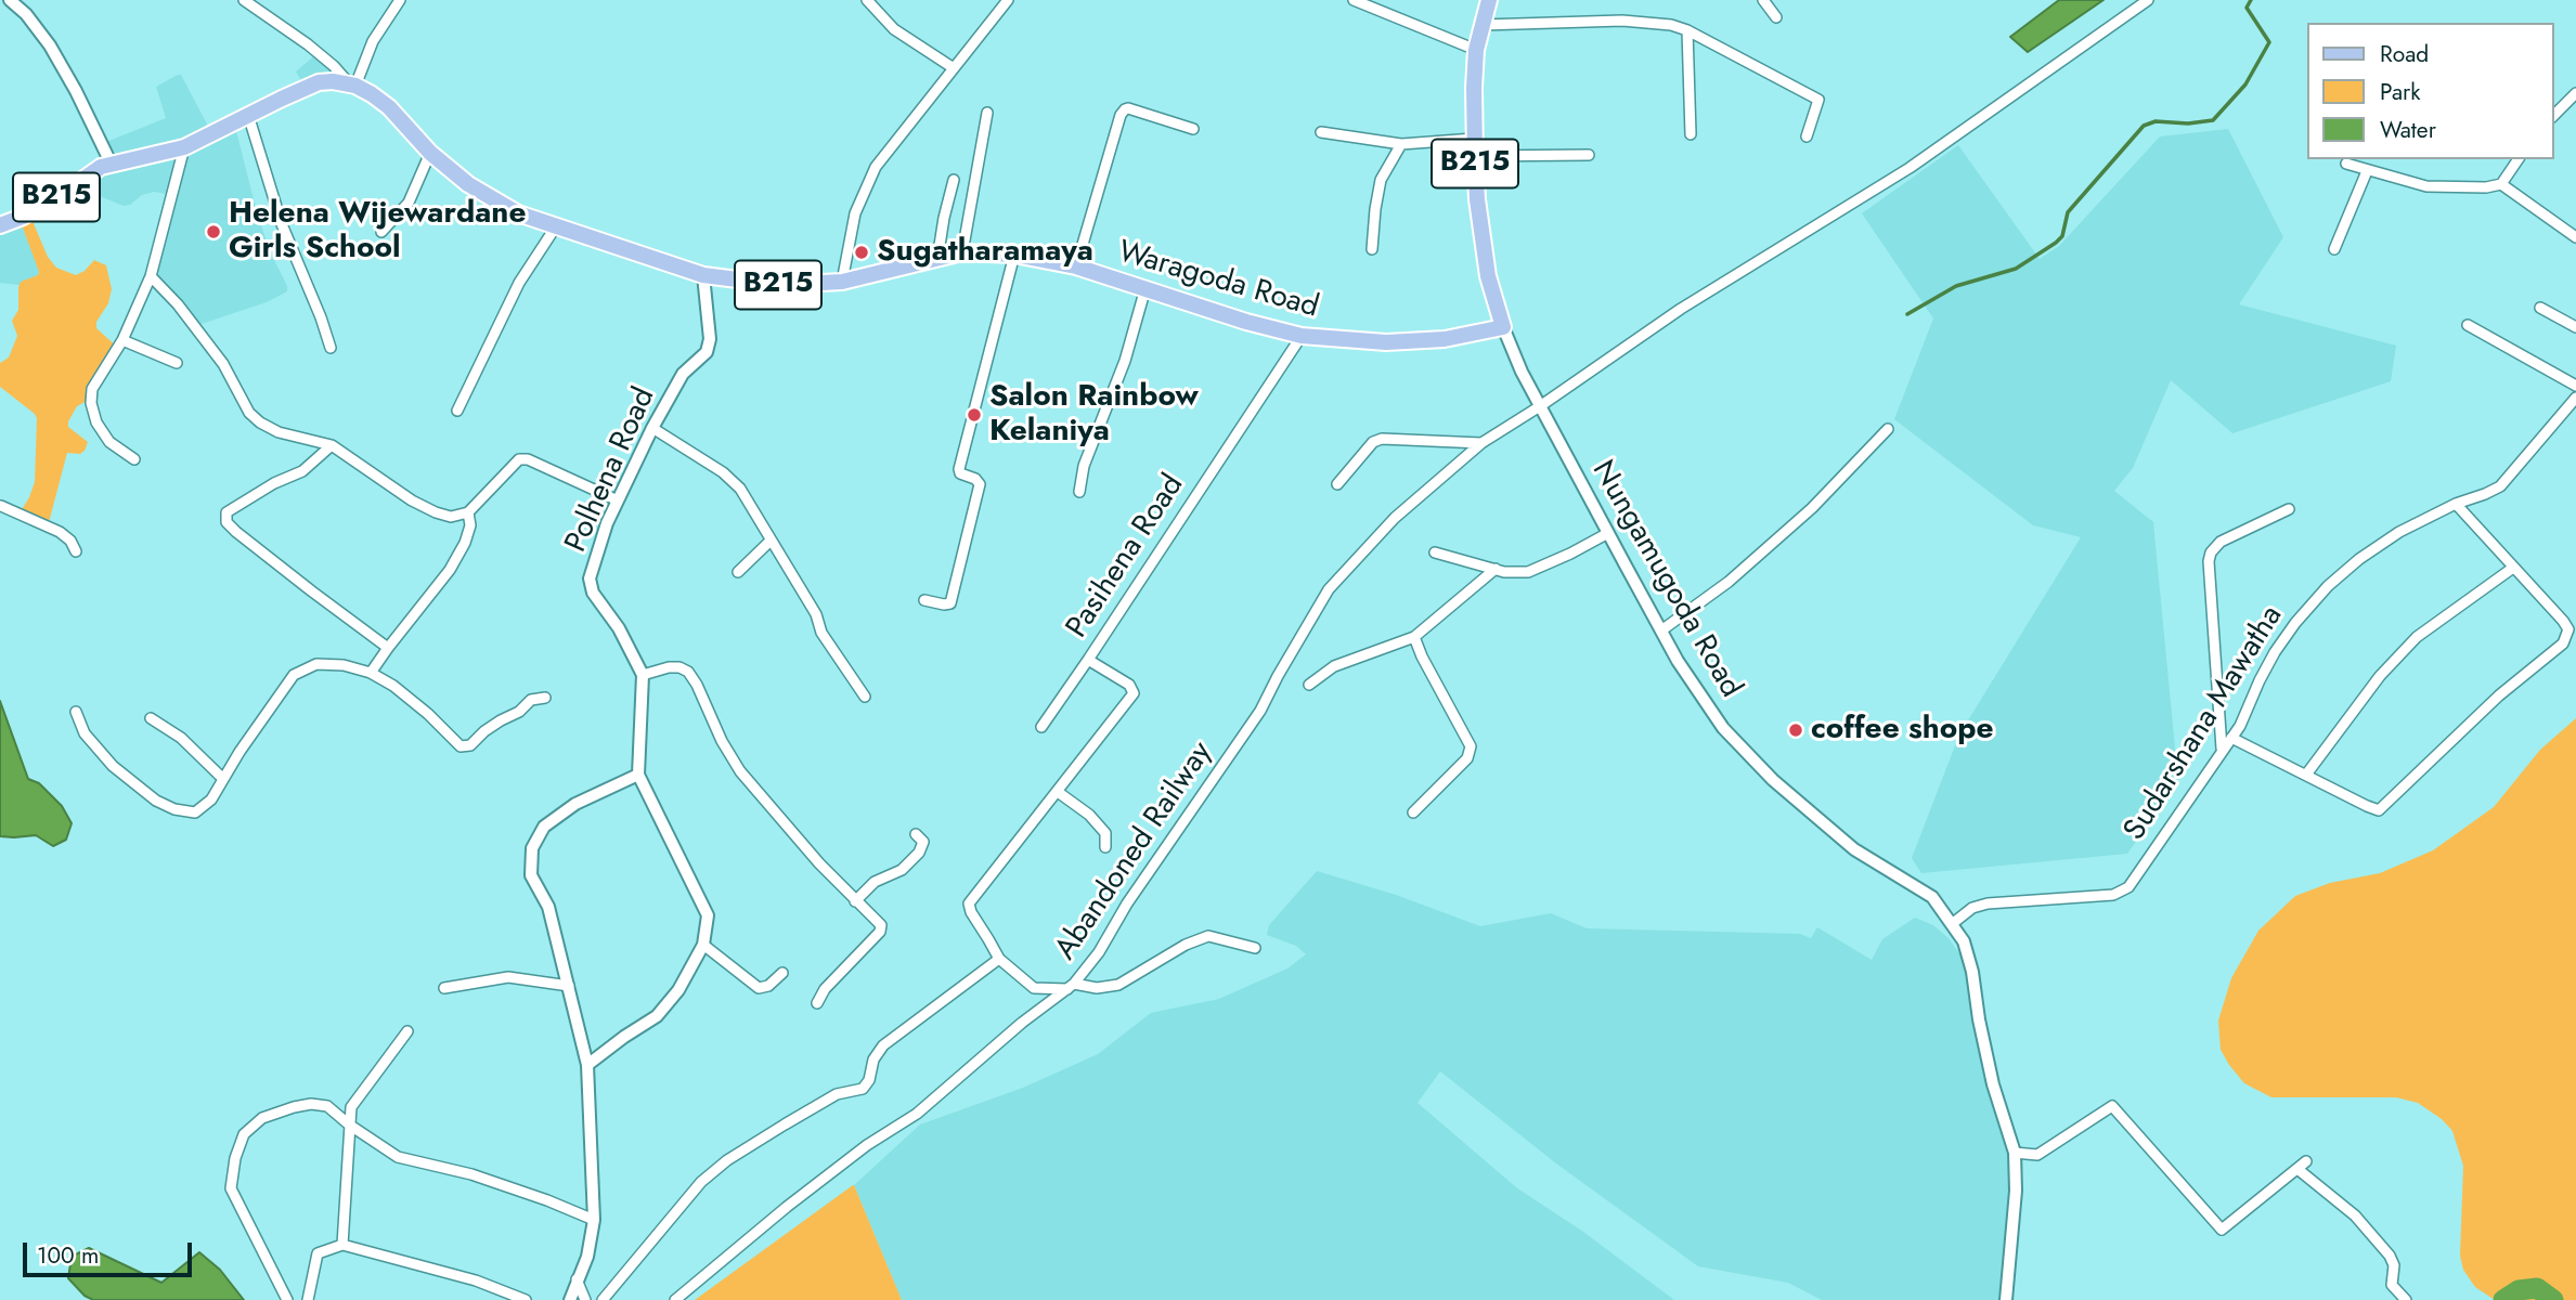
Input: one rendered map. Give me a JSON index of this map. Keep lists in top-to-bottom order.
{
  "streets": {
    "main road": ["B215", "Waragoda Road"],
    "street": [
      "Polhena Road",
      "Pasihena Road",
      "Nungamugoda Road",
      "Sudarshana Mawatha",
      "Abandoned Railway"
    ]
  },
  "crossings": [
    ["B215", "Waragoda Road"],
    ["B215", "Nungamugoda Road"],
    ["Waragoda Road", "Polhena Road"],
    ["Waragoda Road", "Pasihena Road"],
    ["Waragoda Road", "Nungamugoda Road"],
    ["Nungamugoda Road", "Sudarshana Mawatha"],
    ["Nungamugoda Road", "Abandoned Railway"]
  ],
  "places": [
    "Helena Wijewardane Girls School",
    "Sugatharamaya",
    "Salon Rainbow Kelaniya",
    "coffee shope"
  ],
  "legend": ["Road", "Park", "Water"],
  "scale_bar": "100 m"
}
